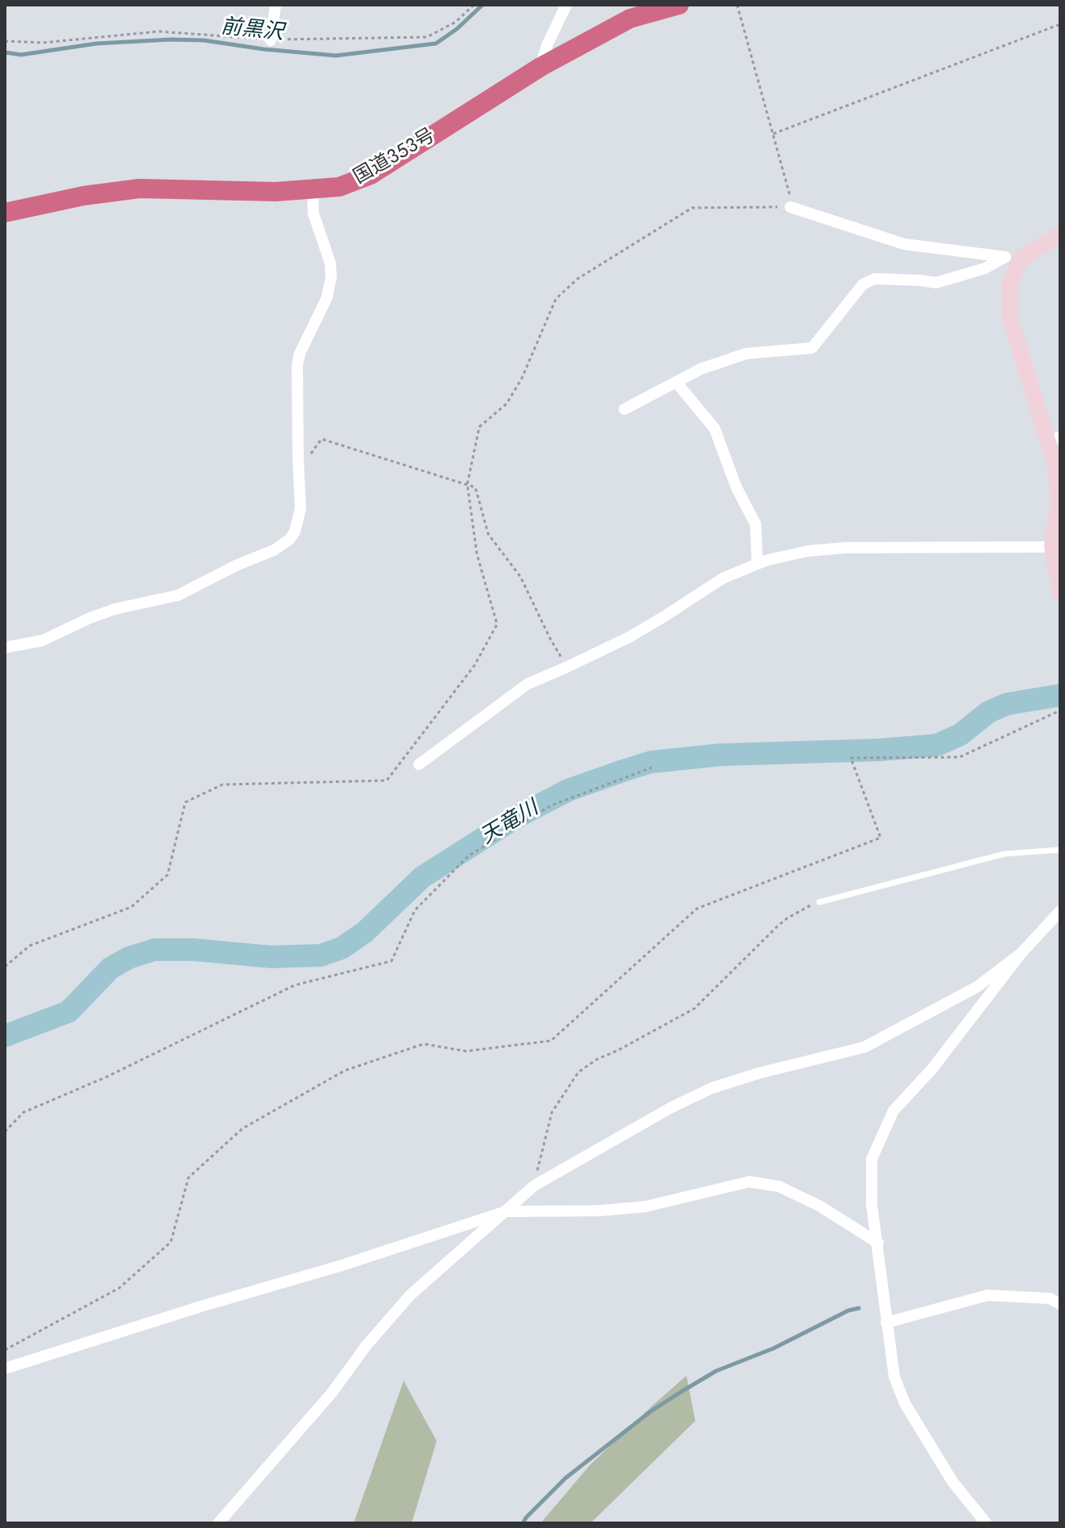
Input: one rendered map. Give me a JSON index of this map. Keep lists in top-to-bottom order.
{
  "streets": {
    "highway": ["国道353号"]
  },
  "water": ["前黒沢", "天竜川"]
}
